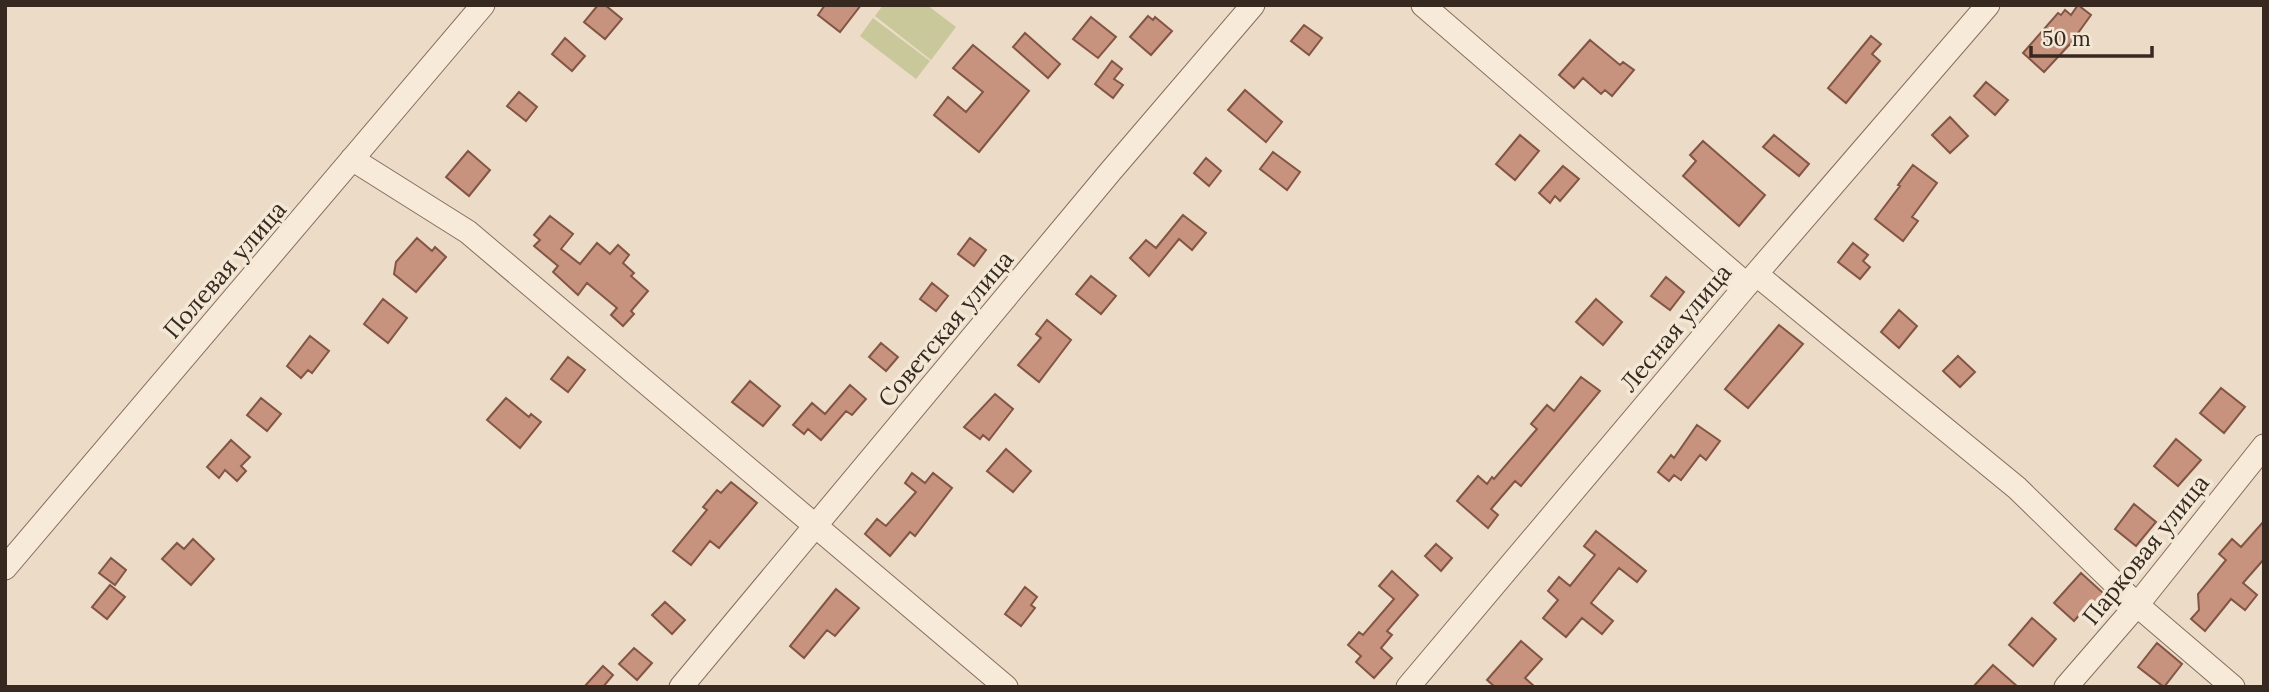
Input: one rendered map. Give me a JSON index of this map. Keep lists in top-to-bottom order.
{
  "streets": {
    "street": [
      "Полевая улица",
      "Лесная улица",
      "Советская улица",
      "Парковая улица"
    ]
  },
  "scale_bar": "50 m"
}
